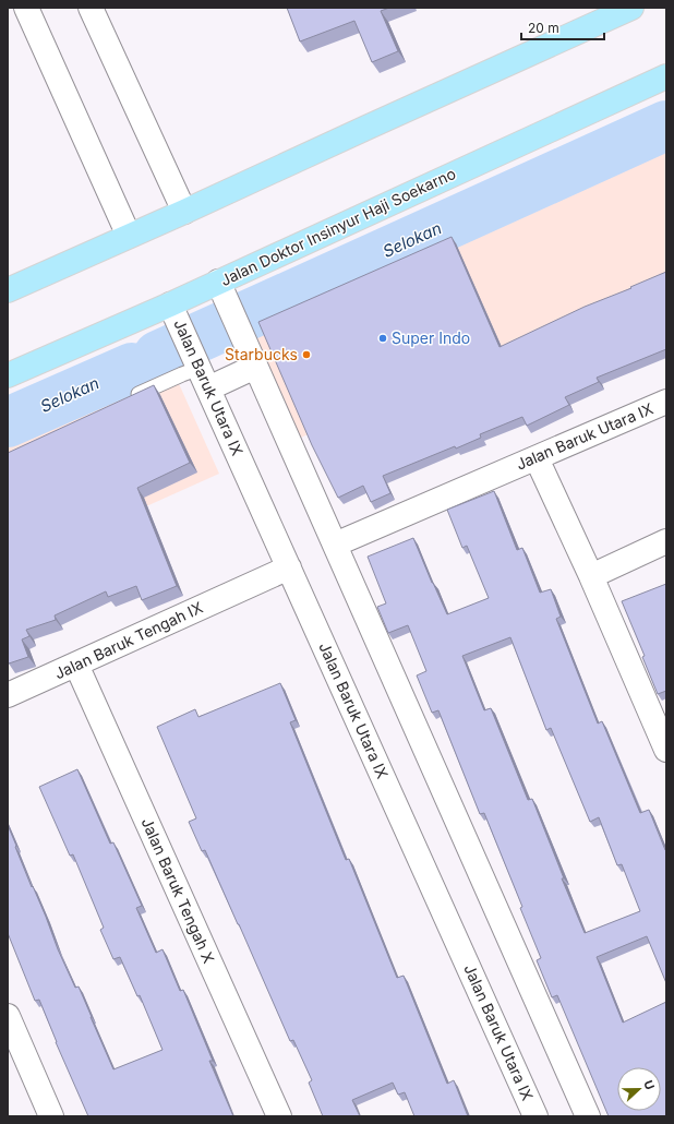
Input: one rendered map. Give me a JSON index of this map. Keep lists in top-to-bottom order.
{
  "streets": {
    "main road": ["Jalan Doktor Insinyur Haji Soekarno"],
    "street": ["Jalan Baruk Utara IX", "Jalan Baruk Tengah IX", "Jalan Baruk Tengah X"]
  },
  "crossings": [
    ["Jalan Doktor Insinyur Haji Soekarno", "Jalan Baruk Utara IX"],
    ["Jalan Baruk Utara IX", "Jalan Baruk Tengah IX"],
    ["Jalan Baruk Tengah IX", "Jalan Baruk Tengah X"]
  ],
  "water": ["Selokan"],
  "places": ["Super Indo", "Starbucks"],
  "scale_bar": "20 m",
  "north": "right"
}
